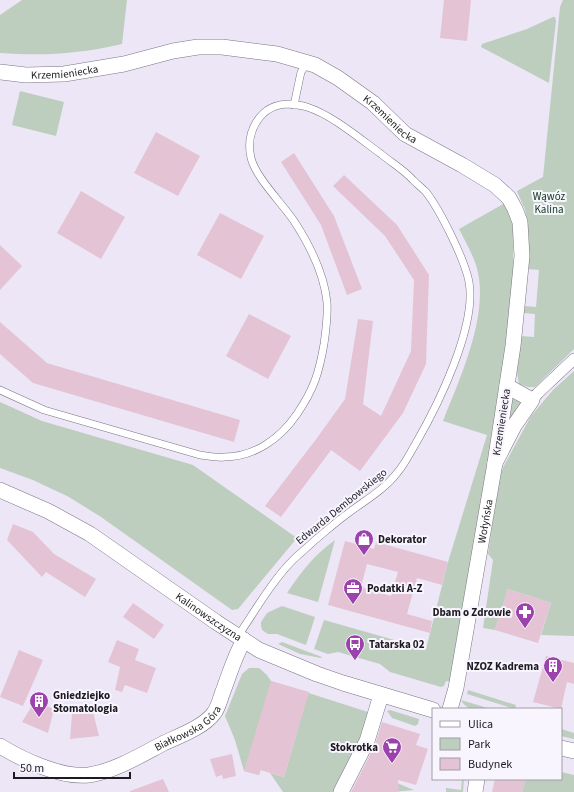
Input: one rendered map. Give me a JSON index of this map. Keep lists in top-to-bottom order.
{
  "streets": {
    "street": [
      "Krzemieniecka",
      "Wołyńska",
      "Kalinowszczyzna",
      "Białkowska Góra"
    ],
    "lane": ["Edwarda Dembowskiego"]
  },
  "crossings": [
    ["Krzemieniecka", "Wołyńska"],
    ["Edwarda Dembowskiego", "Kalinowszczyzna"],
    ["Edwarda Dembowskiego", "Białkowska Góra"],
    ["Kalinowszczyzna", "Białkowska Góra"]
  ],
  "parks": ["Wąwóz Kalina"],
  "places": {
    "shop": ["Dekorator"],
    "office": ["Podatki A-Z"],
    "pharmacy": ["Dbam o Zdrowie"],
    "bus stop": ["Tatarska 02"],
    "building": ["NZOZ Kadrema", "Gniedziejko Stomatologia"],
    "supermarket": ["Stokrotka"]
  },
  "legend": ["Ulica", "Park", "Budynek"],
  "scale_bar": "50 m"
}
